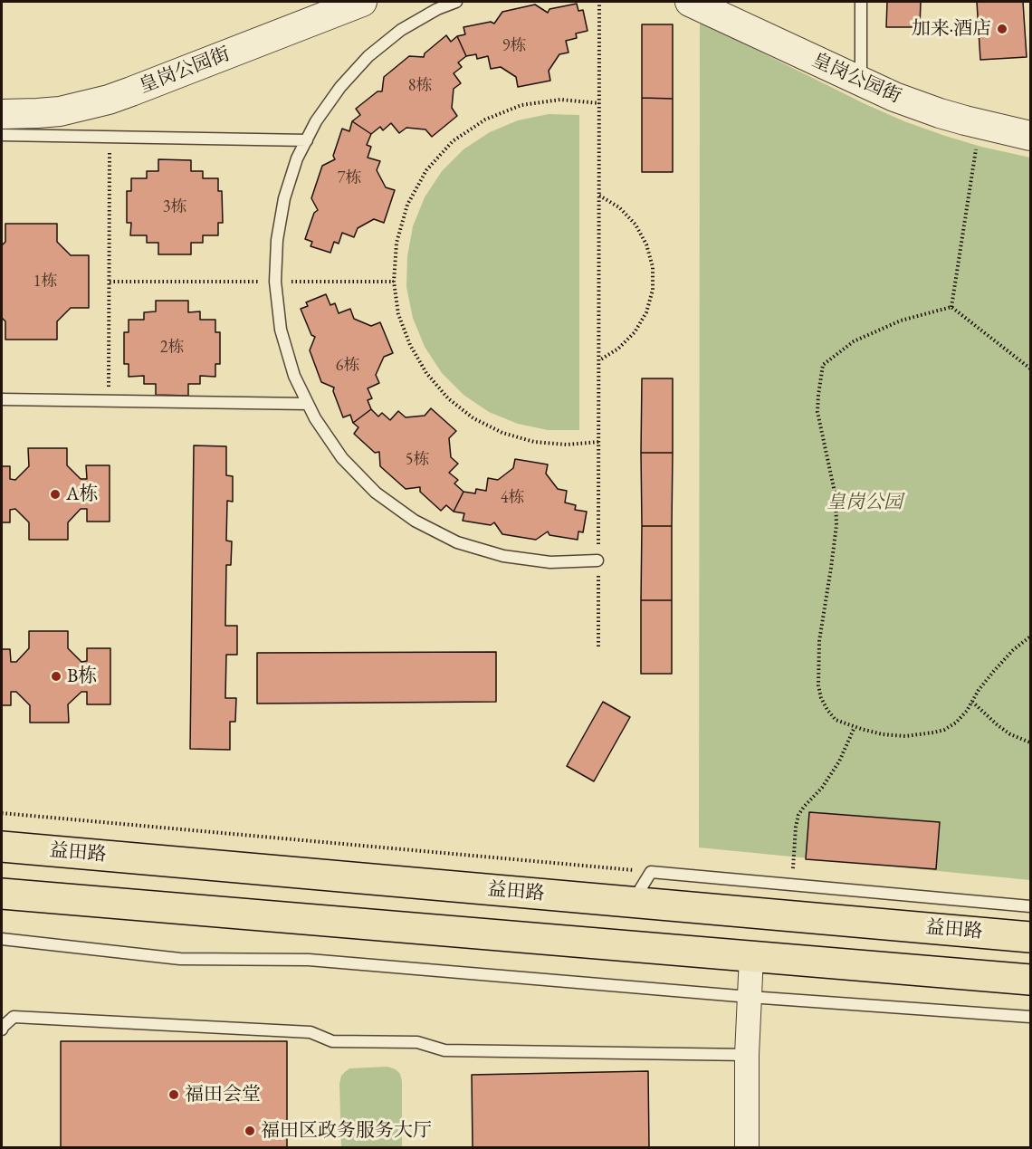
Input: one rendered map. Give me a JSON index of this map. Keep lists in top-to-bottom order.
{
  "streets": {
    "main road": ["益田路"],
    "street": ["皇岗公园街"]
  },
  "parks": ["皇岗公园"],
  "places": [
    "加来·酒店",
    "A栋",
    "B栋",
    "福田会堂",
    "福田区政务服务大厅"
  ],
  "house_numbers": [
    "9栋",
    "8栋",
    "7栋",
    "3栋",
    "1栋",
    "2栋",
    "6栋",
    "5栋",
    "4栋"
  ]
}
